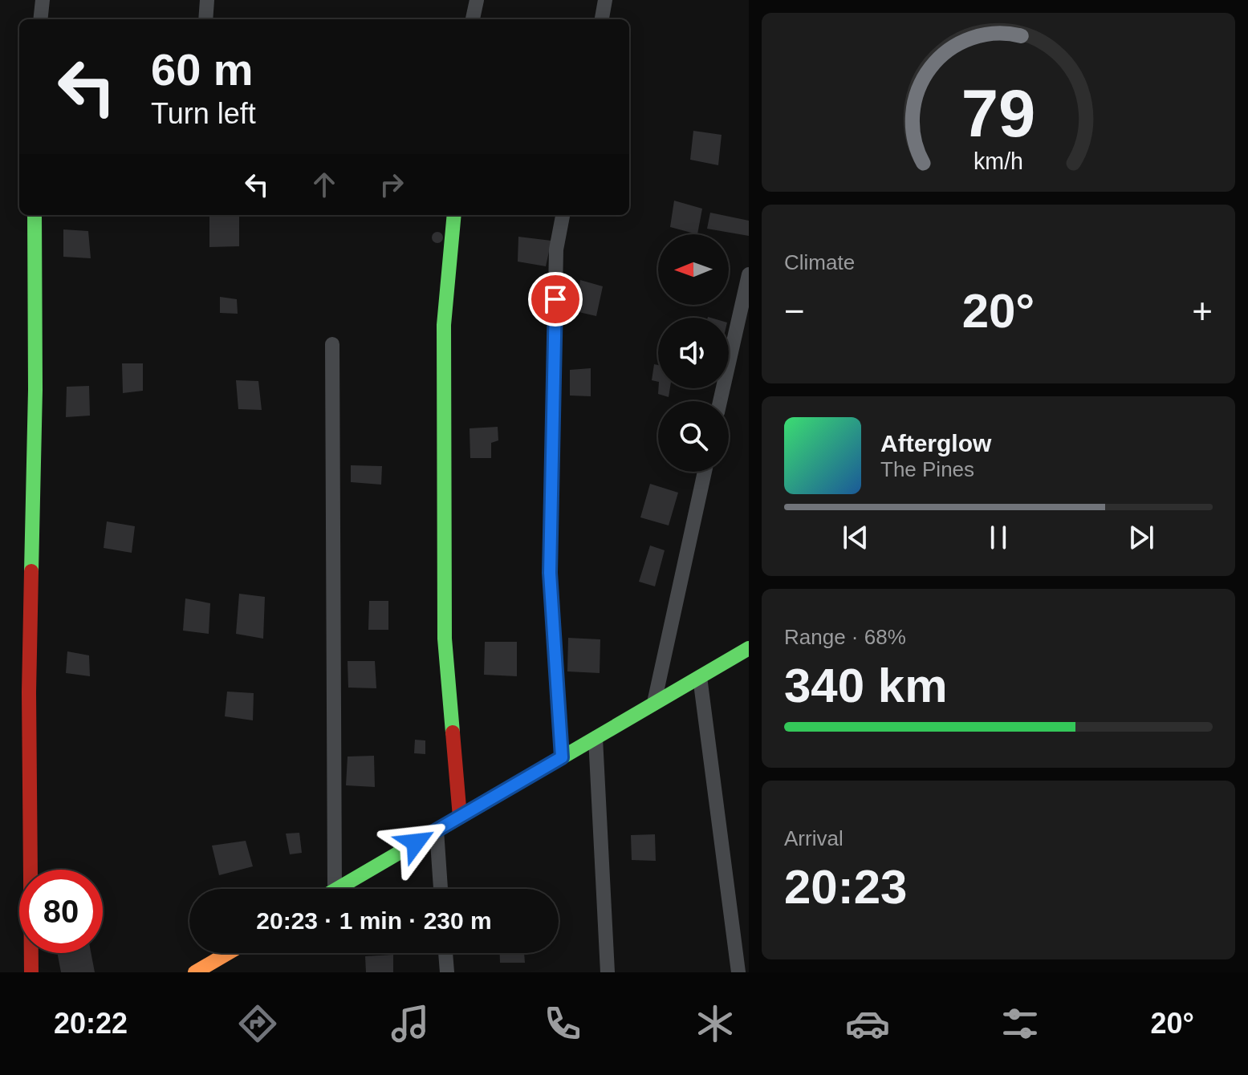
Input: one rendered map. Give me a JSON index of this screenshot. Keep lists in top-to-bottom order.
{
  "north": "left",
  "page": {
    "turn": ["60 m", "Turn left"],
    "tile": [
      "Climate",
      ["Range · 68%", "340 km"],
      ["Arrival", "20:23"]
    ],
    "heat": ["−", "20°", "+"],
    "song": ["Afterglow", "The Pines"],
    "limit": "80",
    "trip": "20:23 · 1 min · 230 m",
    "tabs": ["20:22", "20°"],
    "gauge": ["79", "km/h"]
  }
}
